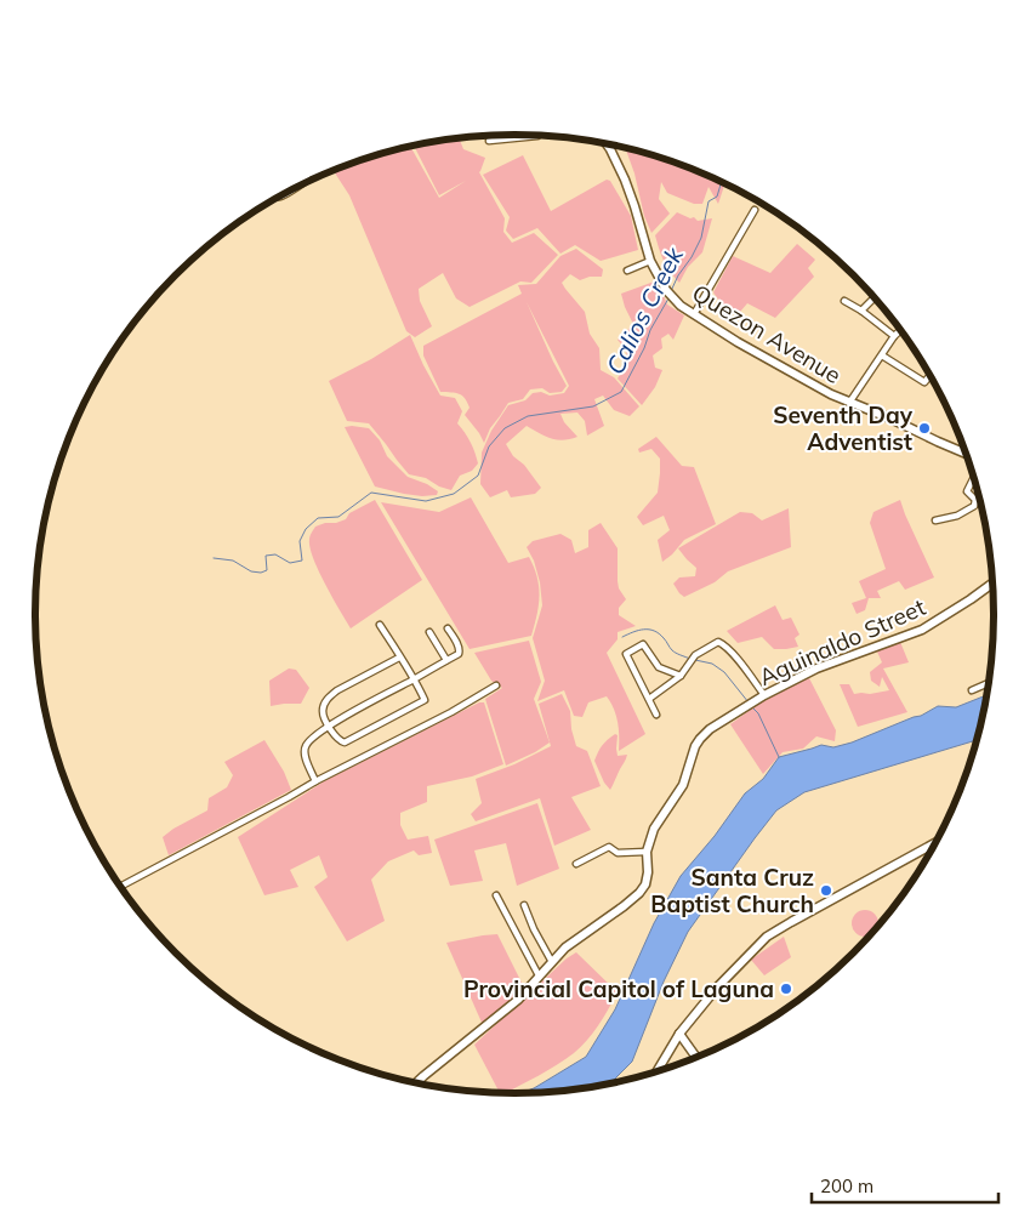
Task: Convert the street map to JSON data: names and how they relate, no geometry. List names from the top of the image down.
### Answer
{
  "streets": {
    "main road": ["Quezon Avenue", "Aguinaldo Street"]
  },
  "water": ["Calios Creek"],
  "places": ["Seventh Day Adventist", "Santa Cruz Baptist Church", "Provincial Capitol of Laguna"],
  "scale_bar": "200 m"
}
